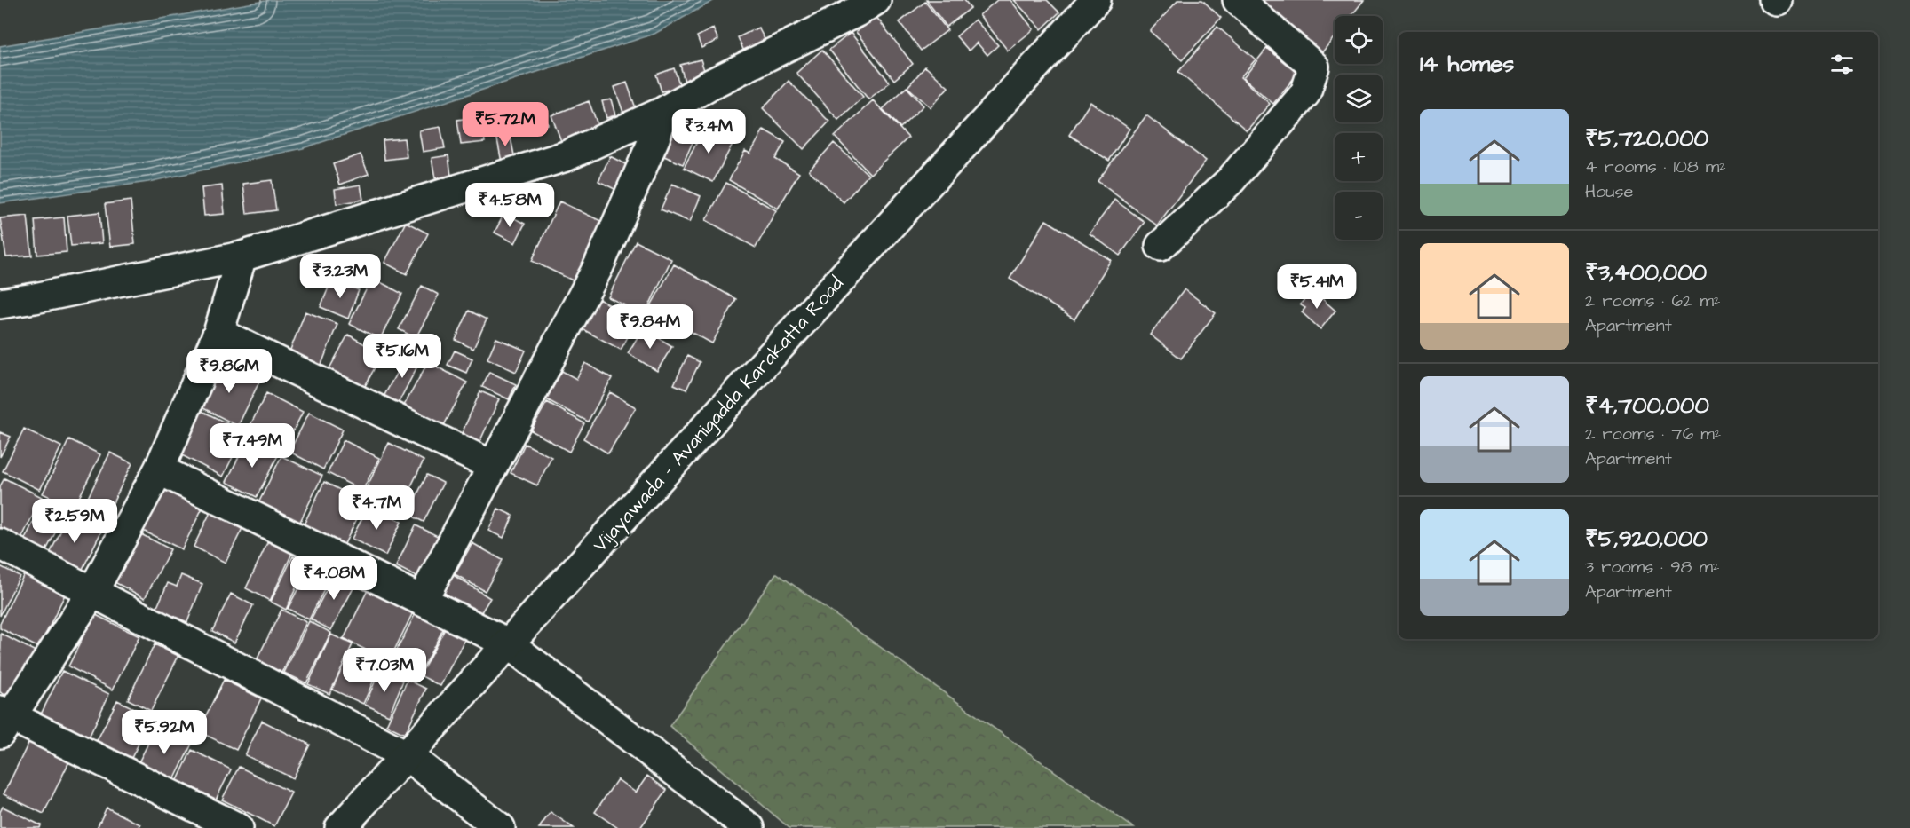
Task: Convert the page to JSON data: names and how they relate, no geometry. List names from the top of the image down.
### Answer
{
  "streets": {
    "street": ["Vijayawada - Avanigadda Karakatta Road"]
  },
  "page": {
    "map_buttons": ["+", "−"],
    "heading": "14 homes",
    "list": [
      {
        "name": "₹5,720,000",
        "note": "4 rooms · 108 m² · House"
      },
      {
        "name": "₹3,400,000",
        "note": "2 rooms · 62 m² · Apartment"
      },
      {
        "name": "₹4,700,000",
        "note": "2 rooms · 76 m² · Apartment"
      },
      {
        "name": "₹5,920,000",
        "note": "3 rooms · 98 m² · Apartment"
      }
    ],
    "price": [
      "₹5.72M",
      "₹3.4M",
      "₹4.58M",
      "₹3.23M",
      "₹5.41M",
      "₹9.84M",
      "₹5.16M",
      "₹9.86M",
      "₹7.49M",
      "₹4.7M",
      "₹2.59M",
      "₹4.08M",
      "₹7.03M",
      "₹5.92M"
    ]
  }
}
